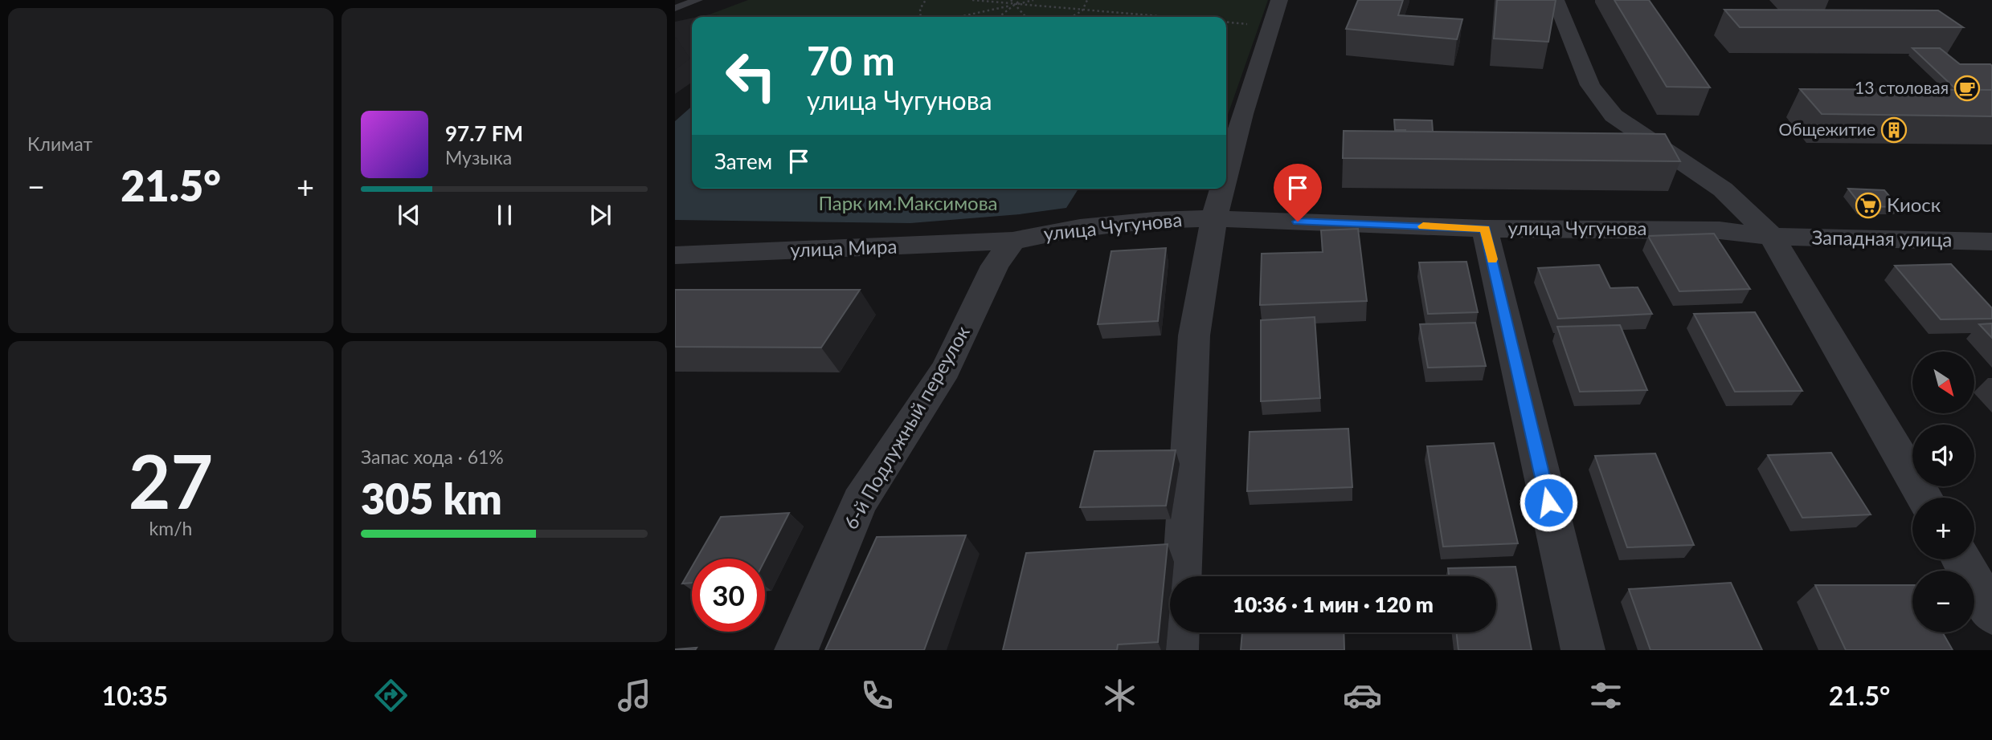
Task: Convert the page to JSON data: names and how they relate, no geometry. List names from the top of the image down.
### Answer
{
  "streets": {
    "street": [
      "улица Чугунова",
      "Западная улица",
      "улица Мира",
      "6-й Подлужный переулок"
    ]
  },
  "crossings": [
    ["улица Чугунова", "Западная улица"],
    ["улица Чугунова", "улица Мира"],
    ["улица Чугунова", "6-й Подлужный переулок"],
    ["улица Мира", "6-й Подлужный переулок"]
  ],
  "parks": ["Парк им.Максимова"],
  "places": {
    "cafe": ["13 столовая"],
    "building": ["Общежитие"],
    "supermarket": ["Киоск"]
  },
  "north": "bottom right",
  "page": {
    "tile": [
      "Климат",
      ["27", "km/h"],
      ["Запас хода · 61%", "305 km"]
    ],
    "turn": ["70 m", "улица Чугунова"],
    "song": ["97.7 FM", "Музыка"],
    "then": "Затем",
    "heat": ["−", "21.5°", "+"],
    "map_buttons": ["+", "−"],
    "limit": "30",
    "trip": "10:36 · 1 мин · 120 m",
    "tabs": ["10:35", "21.5°"]
  }
}
